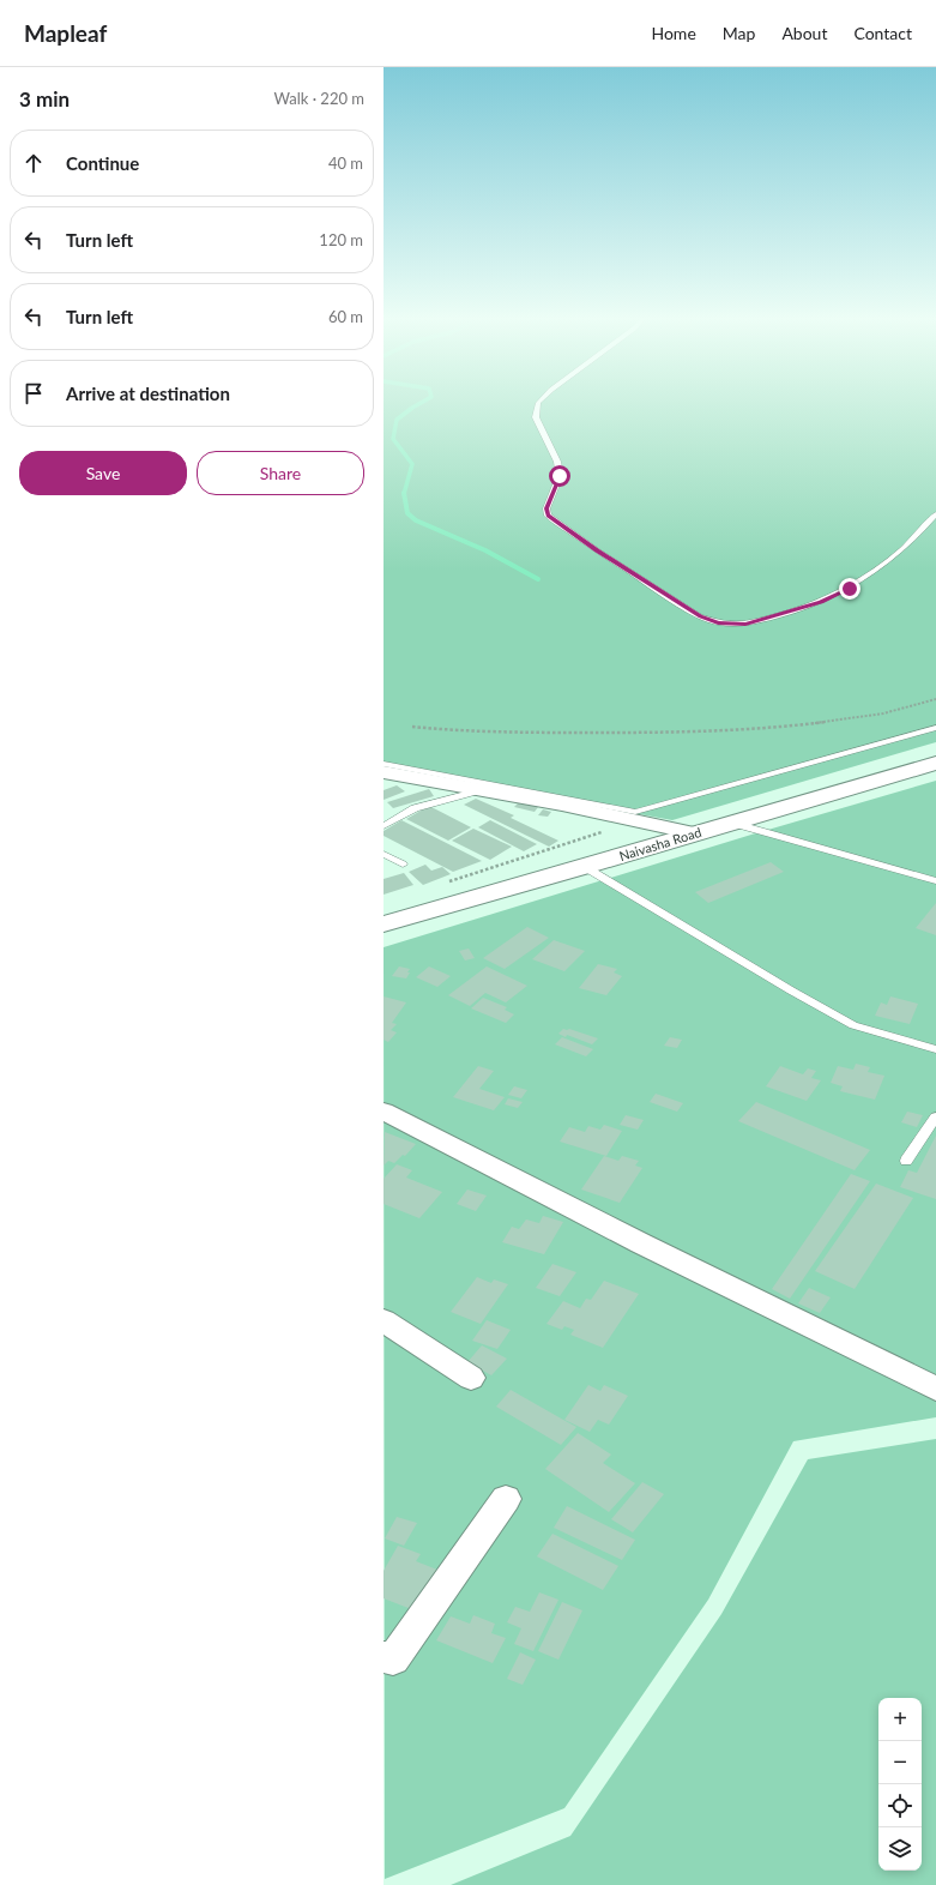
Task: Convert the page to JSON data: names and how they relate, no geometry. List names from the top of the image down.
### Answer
{
  "streets": {
    "main road": ["Naivasha Road"]
  },
  "page": {
    "header": "Mapleaf",
    "nav": [
      "Home",
      "Map",
      "About",
      "Contact"
    ],
    "heading": ["3 min", "Walk · 220 m"],
    "list": [
      ["Continue", "40 m"],
      ["Turn left", "120 m"],
      ["Turn left", "60 m"],
      "Arrive at destination"
    ],
    "buttons": ["Save", "Share"],
    "map_buttons": ["+", "−"]
  }
}
